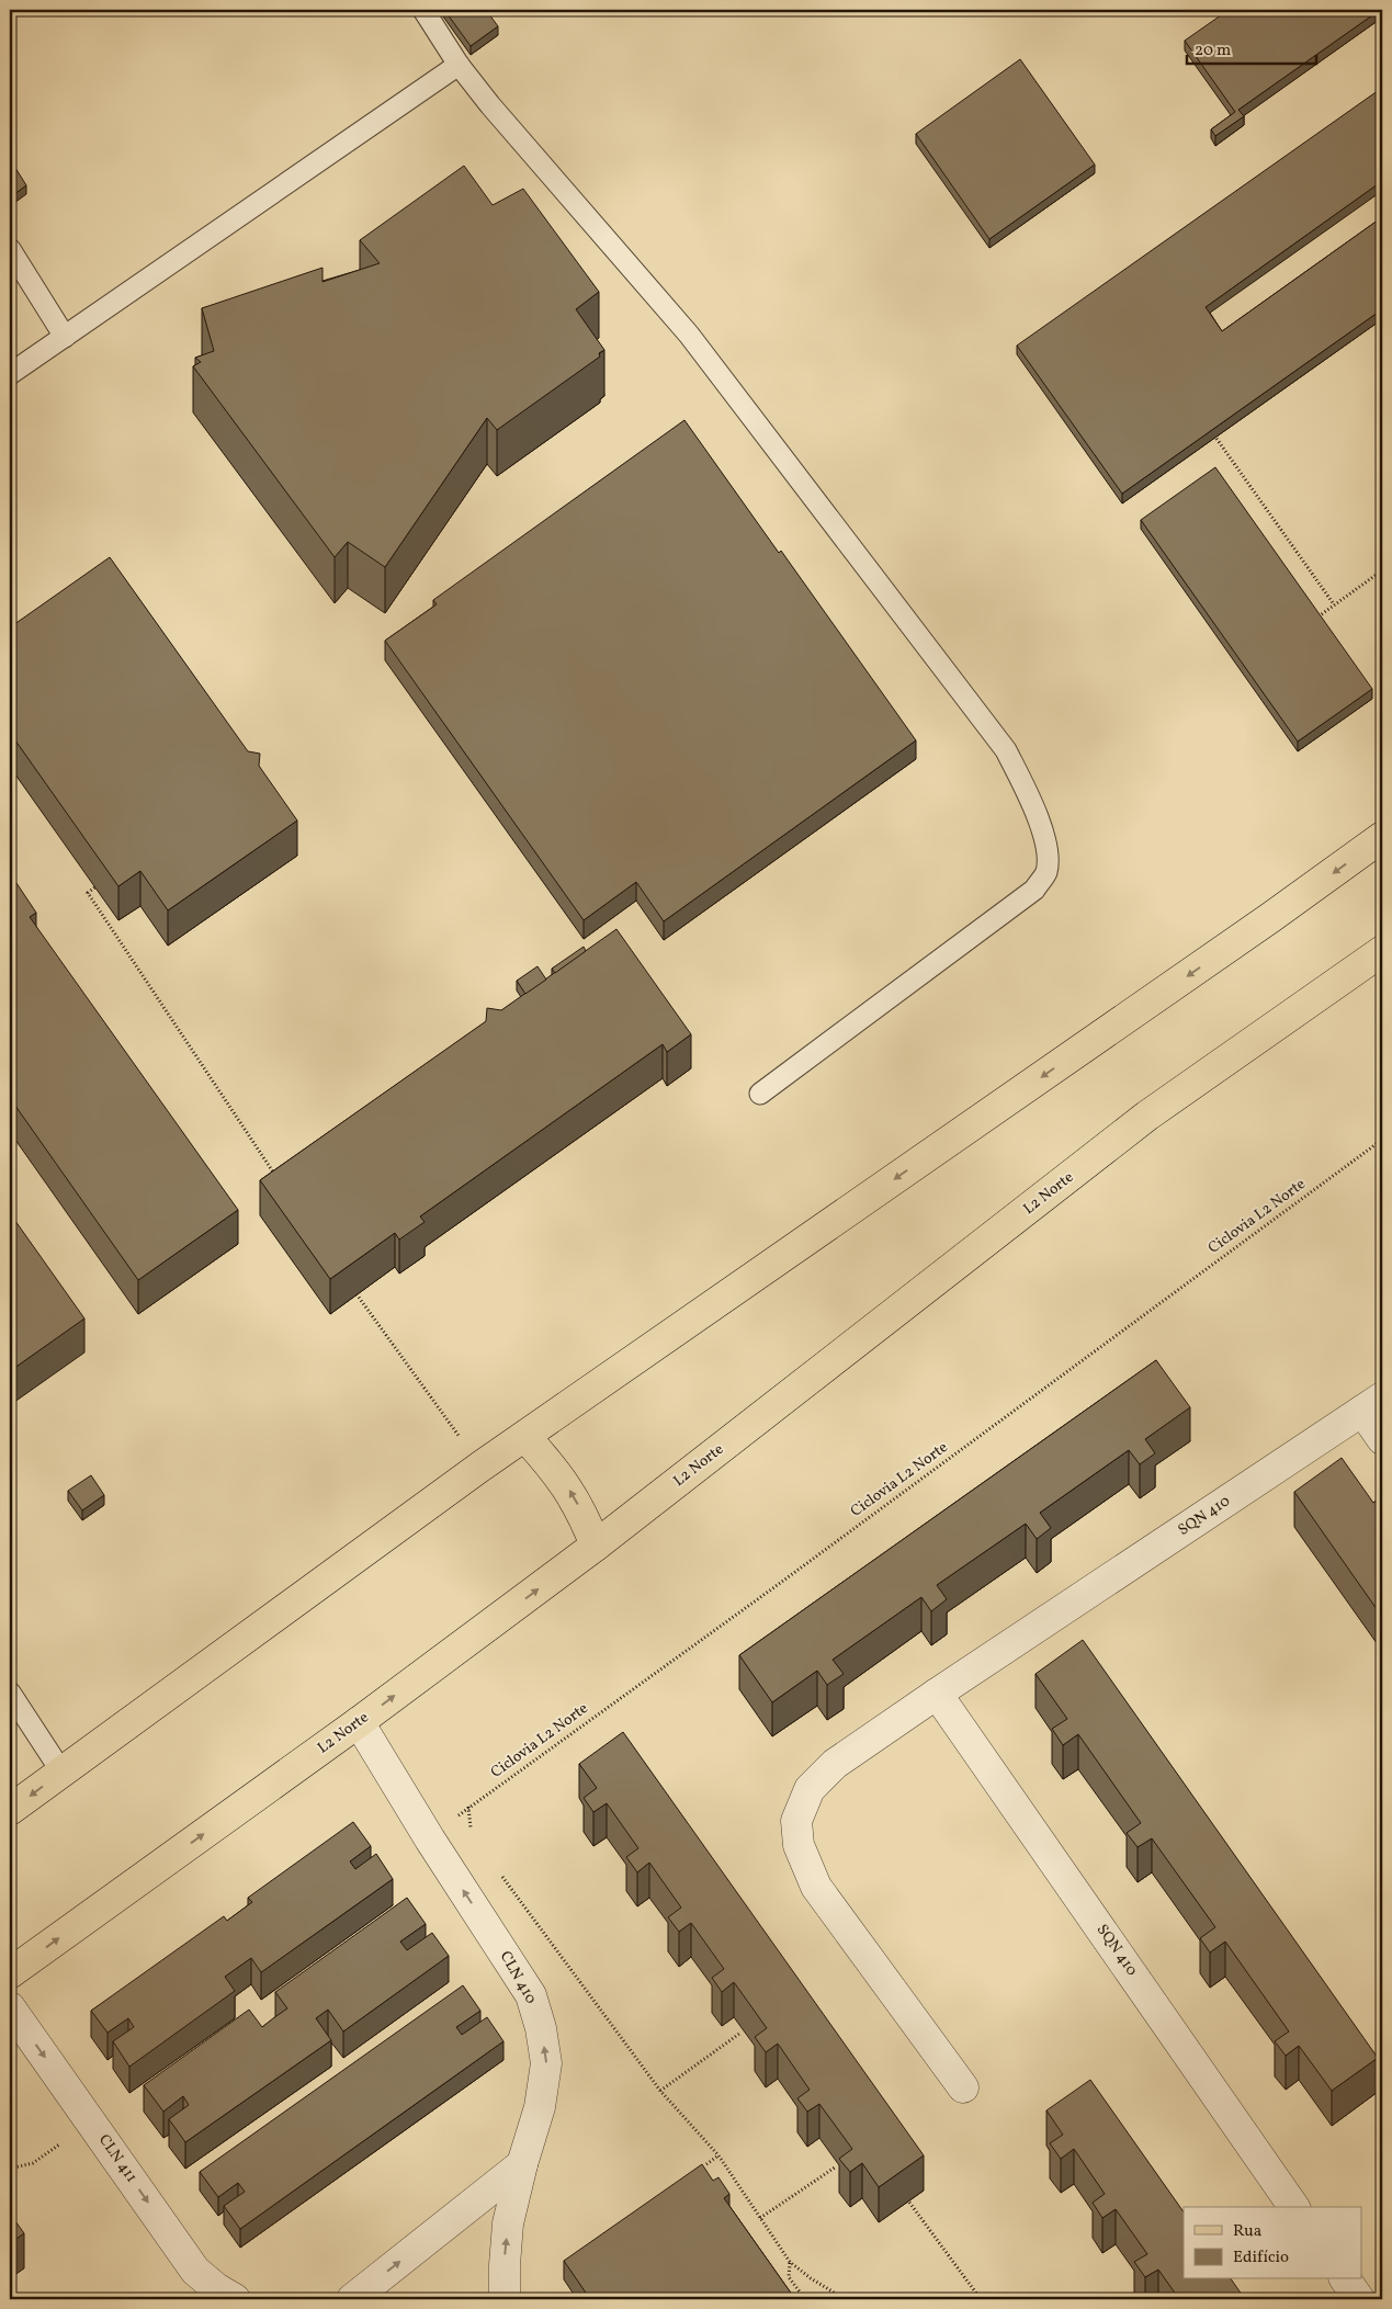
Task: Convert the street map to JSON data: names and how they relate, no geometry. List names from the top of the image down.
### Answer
{
  "streets": {
    "main road": ["L2 Norte"],
    "street": ["SQN 410", "CLN 410", "CLN 411"],
    "path": ["Ciclovia L2 Norte"]
  },
  "crossings": [
    ["L2 Norte", "CLN 410"],
    ["Ciclovia L2 Norte", "CLN 410"]
  ],
  "one_way": ["CLN 410", "CLN 411"],
  "legend": ["Rua", "Edifício"],
  "scale_bar": "20 m"
}
